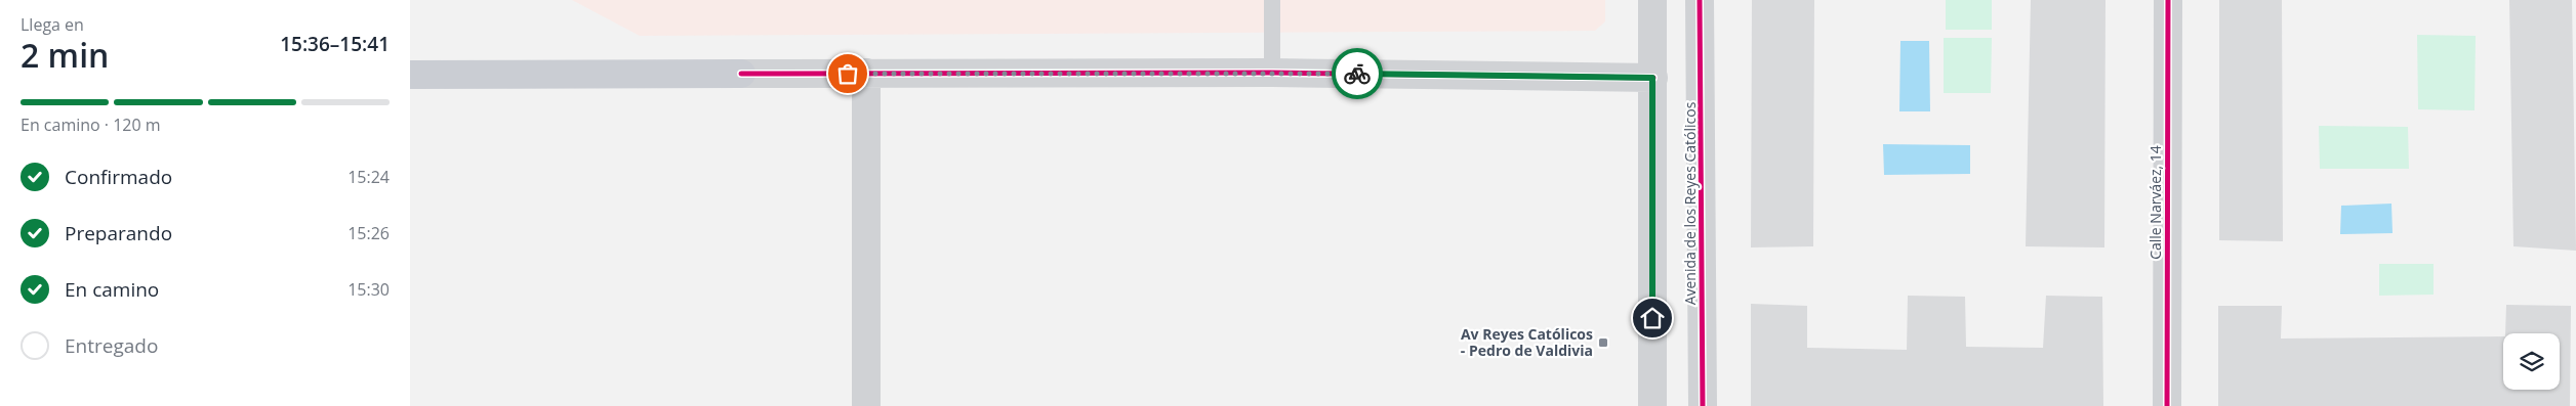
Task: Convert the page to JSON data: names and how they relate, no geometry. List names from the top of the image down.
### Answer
{
  "streets": {
    "street": ["Calle Narváez, 14", "Avenida de los Reyes Católicos"]
  },
  "places": {
    "transit": ["Av Reyes Católicos - Pedro de Valdivia"]
  },
  "page": {
    "heading": ["2 min", "Llega en", "15:36–15:41"],
    "bar": "En camino · 120 m",
    "list": [
      ["Confirmado", "15:24"],
      ["Preparando", "15:26"],
      ["En camino", "15:30"],
      "Entregado"
    ]
  }
}
